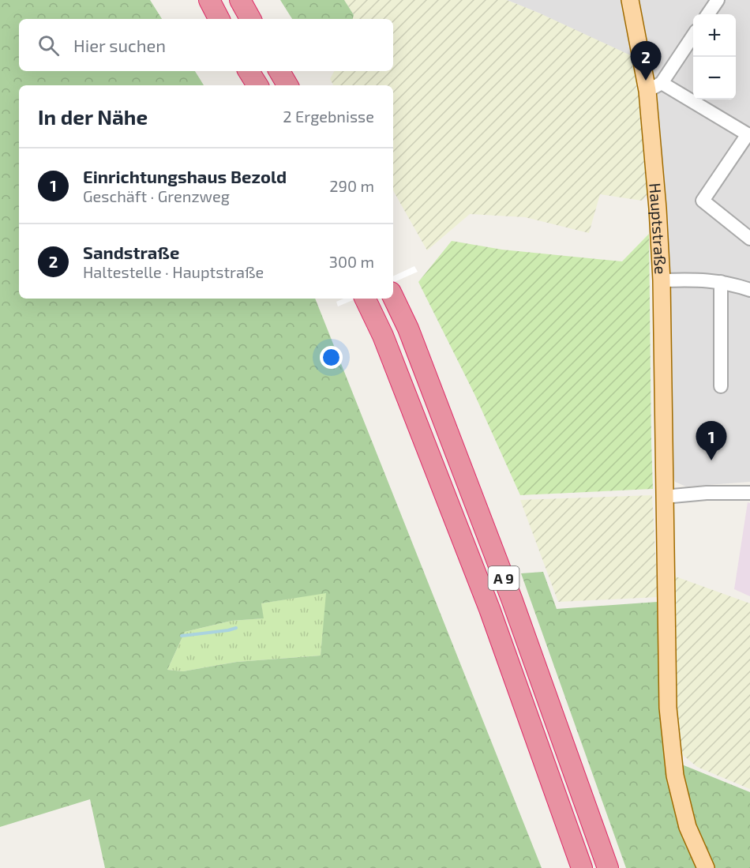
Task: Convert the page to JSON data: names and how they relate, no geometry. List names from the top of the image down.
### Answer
{
  "streets": {
    "highway": ["A 9"],
    "main road": ["Hauptstraße"]
  },
  "page": {
    "map_buttons": ["+", "−"],
    "search": "Hier suchen",
    "pins": ["2", "1"],
    "heading": ["In der Nähe", "2 Ergebnisse"],
    "list": [
      {
        "mark": "1",
        "name": "Einrichtungshaus Bezold",
        "note": "Geschäft · Grenzweg",
        "value": "290 m"
      },
      {
        "mark": "2",
        "name": "Sandstraße",
        "note": "Haltestelle · Hauptstraße",
        "value": "300 m"
      }
    ]
  }
}
